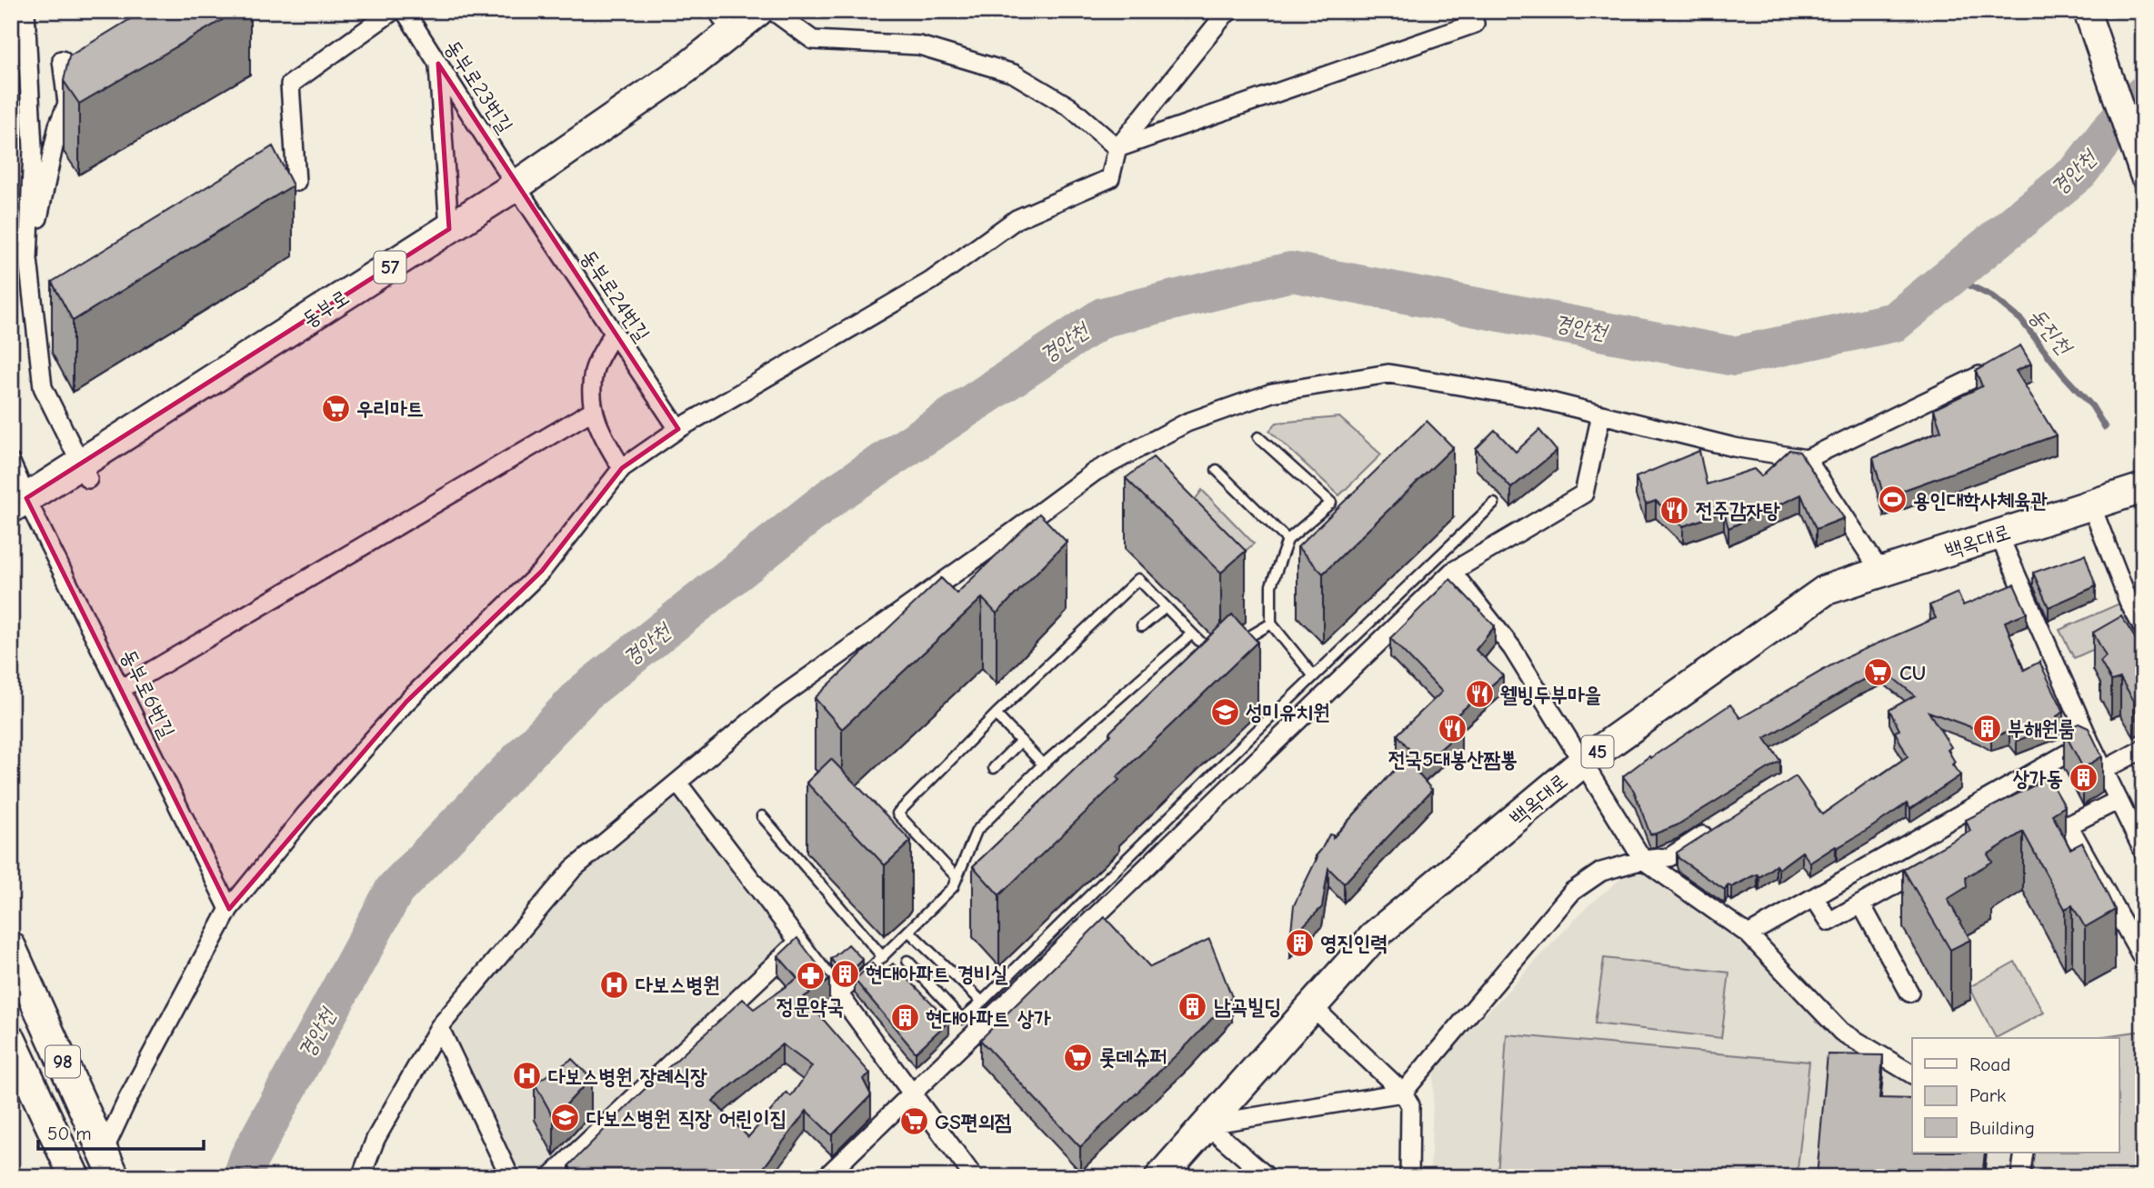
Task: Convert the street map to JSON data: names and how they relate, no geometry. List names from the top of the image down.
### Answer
{
  "streets": {
    "main road": [
      "57",
      "동부로",
      "백옥대로",
      "45",
      "98"
    ],
    "street": ["동부로23번길", "동부로24번길", "동부로6번길"]
  },
  "crossings": [
    ["동부로23번길", "동부로24번길"],
    ["동부로23번길", "동부로"],
    ["동부로24번길", "동부로"],
    ["동부로", "동부로6번길"]
  ],
  "water": ["경안천", "동진천"],
  "places": {
    "supermarket": [
      "우리마트",
      "CU",
      "롯데슈퍼",
      "GS편의점"
    ],
    "sports": ["용인대학사체육관"],
    "restaurant": ["전주감자탕", "웰빙두부마을", "전국5대봉산짬뽕"],
    "school or university": ["성미유치원", "다보스병원 직장 어린이집"],
    "building": [
      "부해원룸",
      "상가동",
      "영진인력",
      "현대아파트 경비실",
      "남곡빌딩",
      "현대아파트 상가"
    ],
    "pharmacy": ["정문약국"],
    "hospital": ["다보스병원", "다보스병원 장례식장"]
  },
  "legend": ["Road", "Park", "Building"],
  "scale_bar": "50 m"
}
